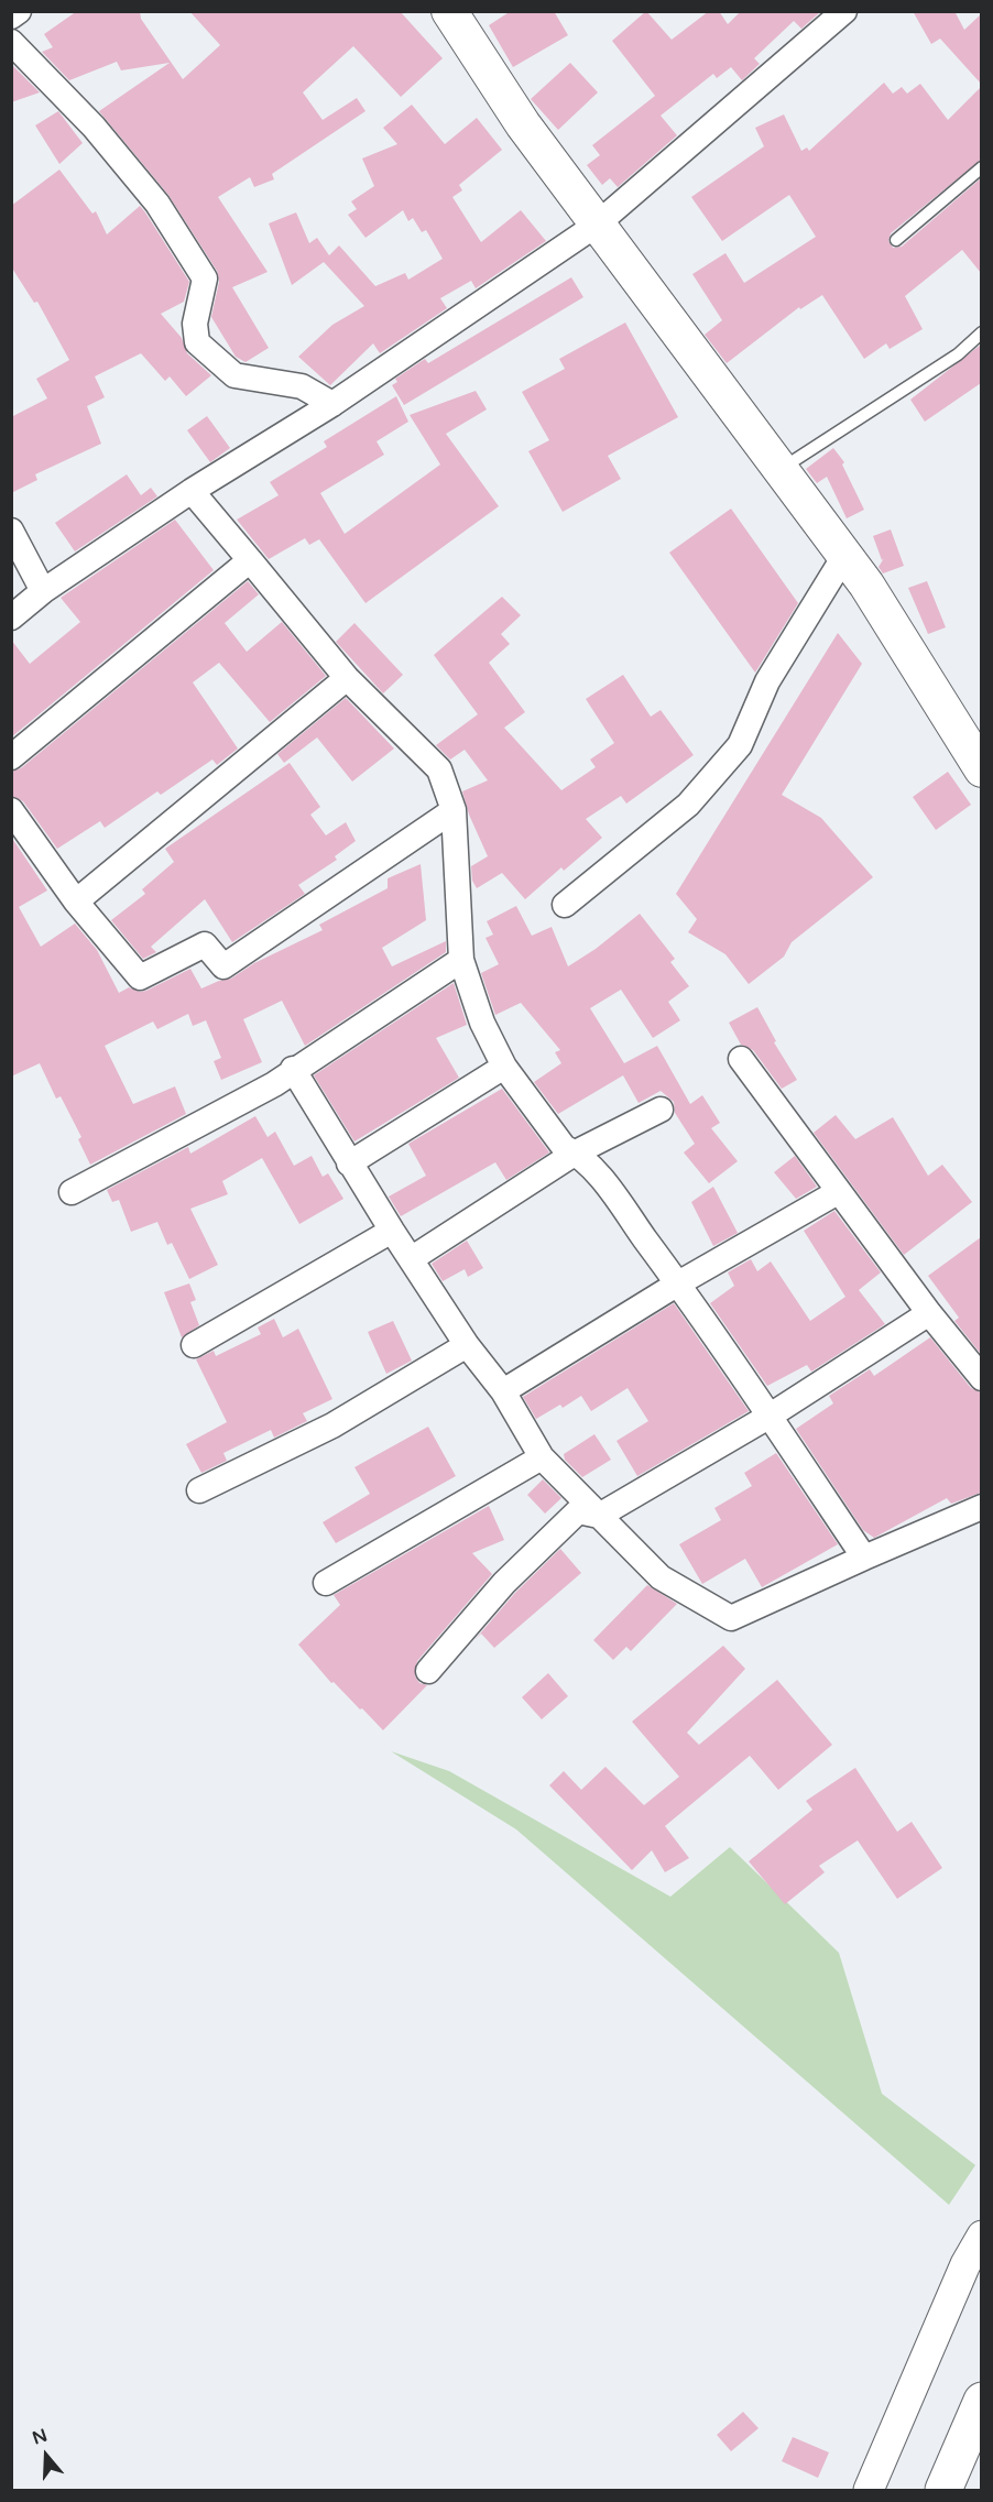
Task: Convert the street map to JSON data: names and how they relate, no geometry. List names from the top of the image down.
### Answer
{
  "north": "top"
}
